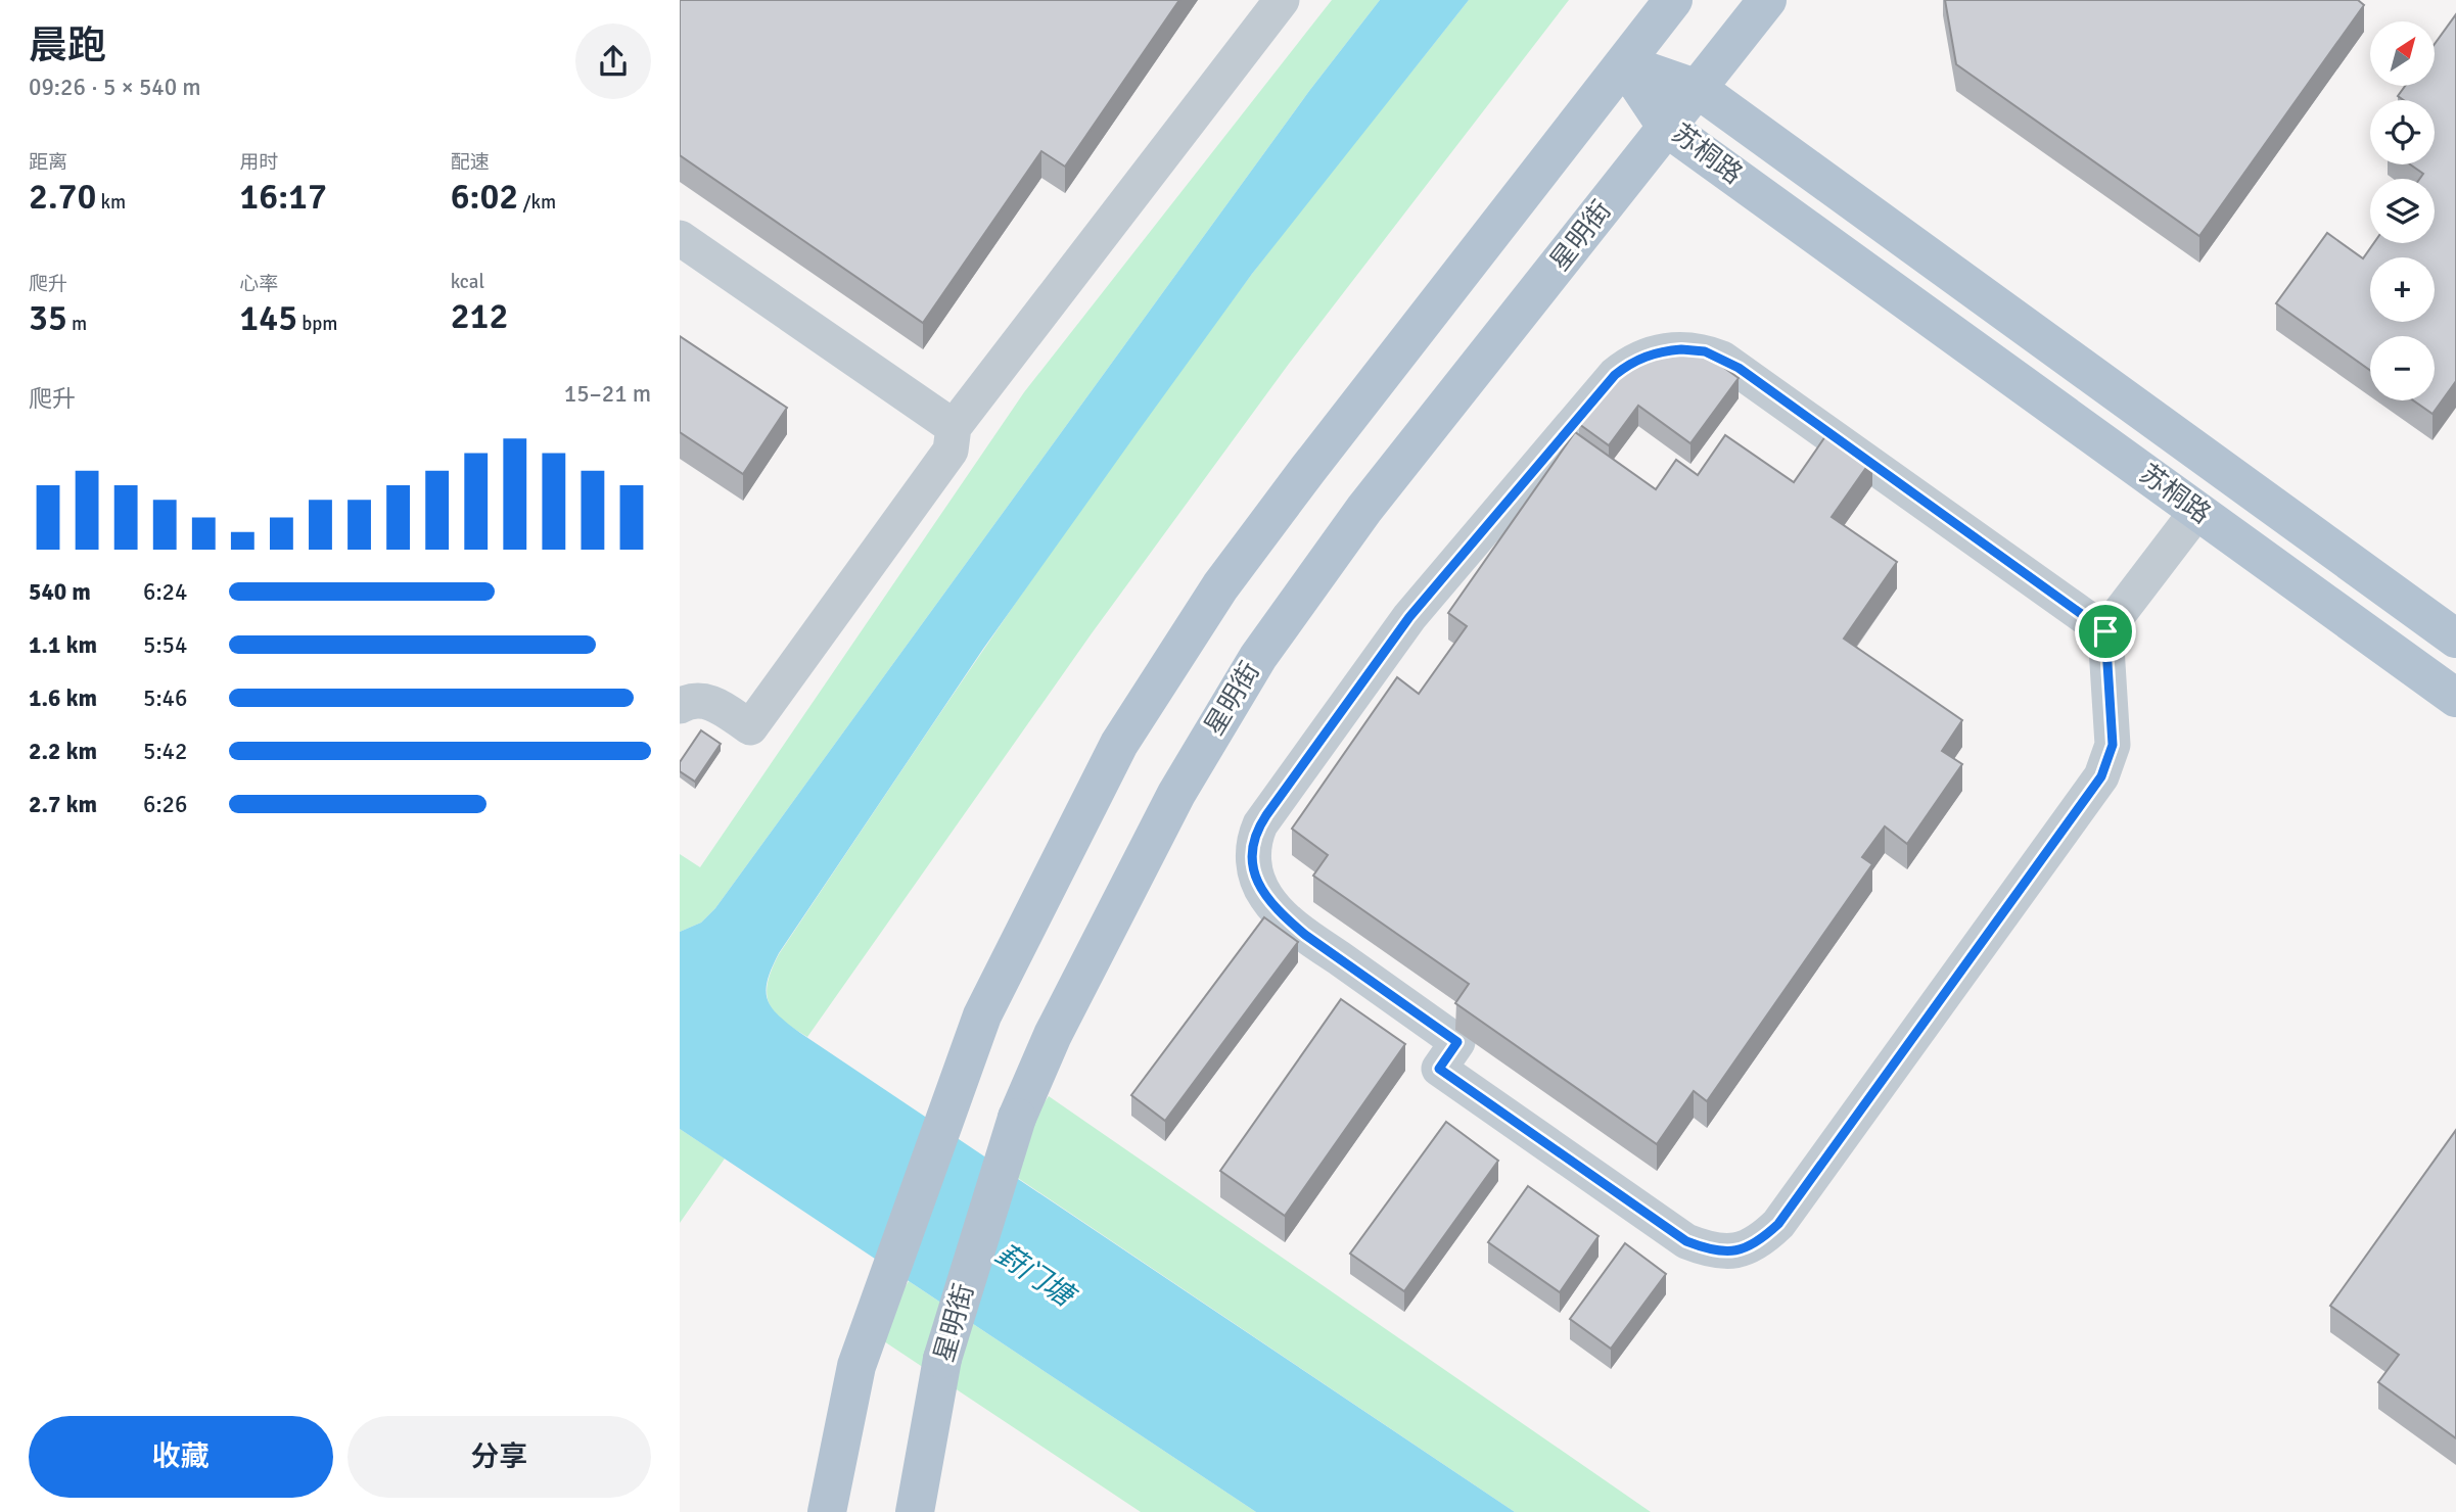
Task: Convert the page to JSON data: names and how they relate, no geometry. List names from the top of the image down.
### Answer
{
  "streets": {
    "main road": ["苏桐路", "星明街"]
  },
  "crossings": [
    ["苏桐路", "星明街"]
  ],
  "water": ["葑门塘"],
  "north": "top right",
  "page": {
    "heading": ["晨跑", "09:26 · 5 × 540 m"],
    "map_buttons": ["+", "−"],
    "stats": [
      ["距离", "2.70 km"],
      ["用时", "16:17"],
      ["配速", "6:02 /km"],
      ["爬升", "35 m"],
      ["心率", "145 bpm"],
      ["kcal", "212"]
    ],
    "chart": ["爬升", "15–21 m"],
    "list": [
      {
        "name": "540 m",
        "note": "6:24"
      },
      {
        "name": "1.1 km",
        "note": "5:54"
      },
      {
        "name": "1.6 km",
        "note": "5:46"
      },
      {
        "name": "2.2 km",
        "note": "5:42"
      },
      {
        "name": "2.7 km",
        "note": "6:26"
      }
    ],
    "buttons": ["收藏", "分享"]
  }
}
